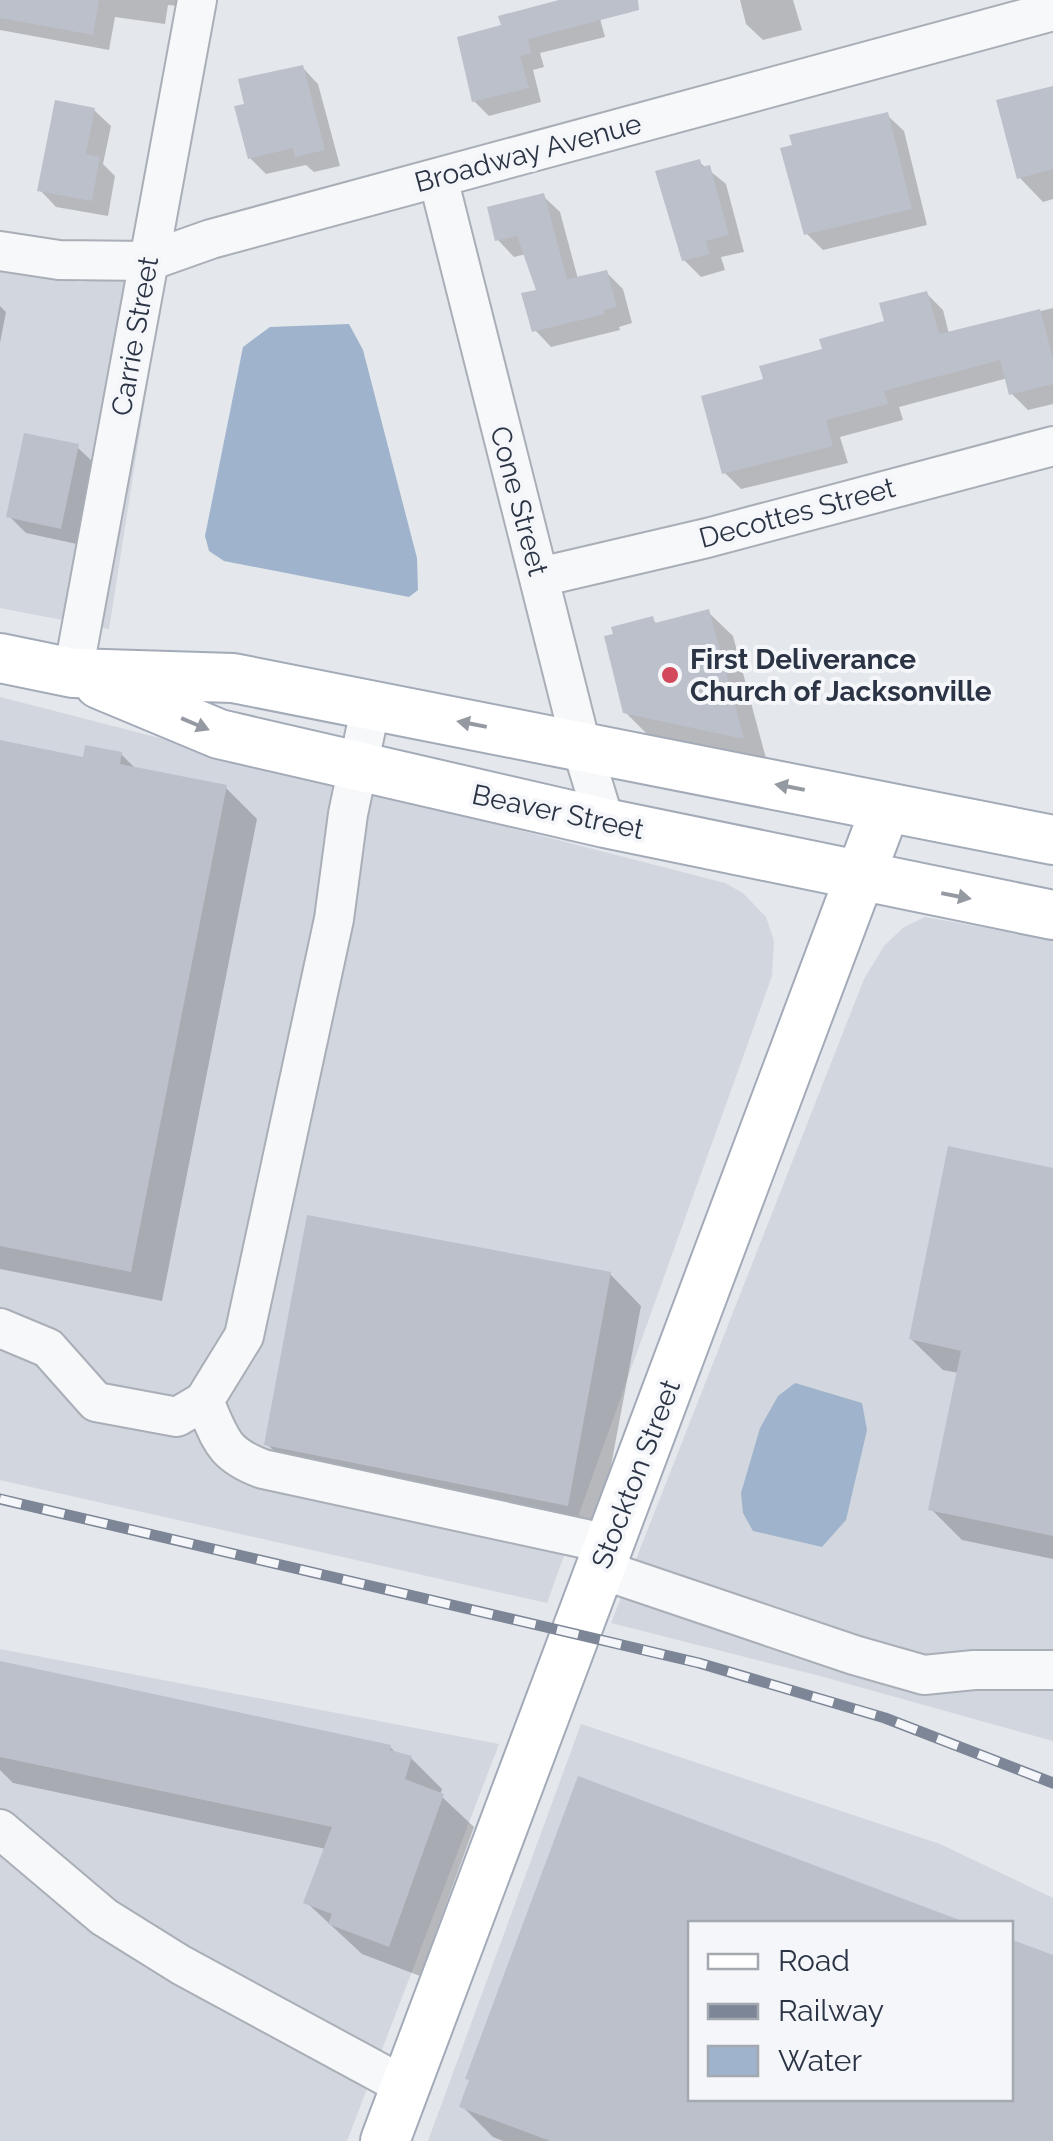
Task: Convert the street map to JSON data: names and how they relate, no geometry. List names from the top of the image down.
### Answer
{
  "streets": {
    "main road": ["Beaver Street", "Stockton Street"],
    "street": [
      "Broadway Avenue",
      "Carrie Street",
      "Cone Street",
      "Decottes Street"
    ]
  },
  "crossings": [
    ["Broadway Avenue", "Carrie Street"],
    ["Broadway Avenue", "Cone Street"],
    ["Carrie Street", "Beaver Street"],
    ["Cone Street", "Decottes Street"],
    ["Cone Street", "Beaver Street"],
    ["Beaver Street", "Stockton Street"]
  ],
  "places": ["First Deliverance Church of Jacksonville"],
  "legend": ["Road", "Railway", "Water"]
}
